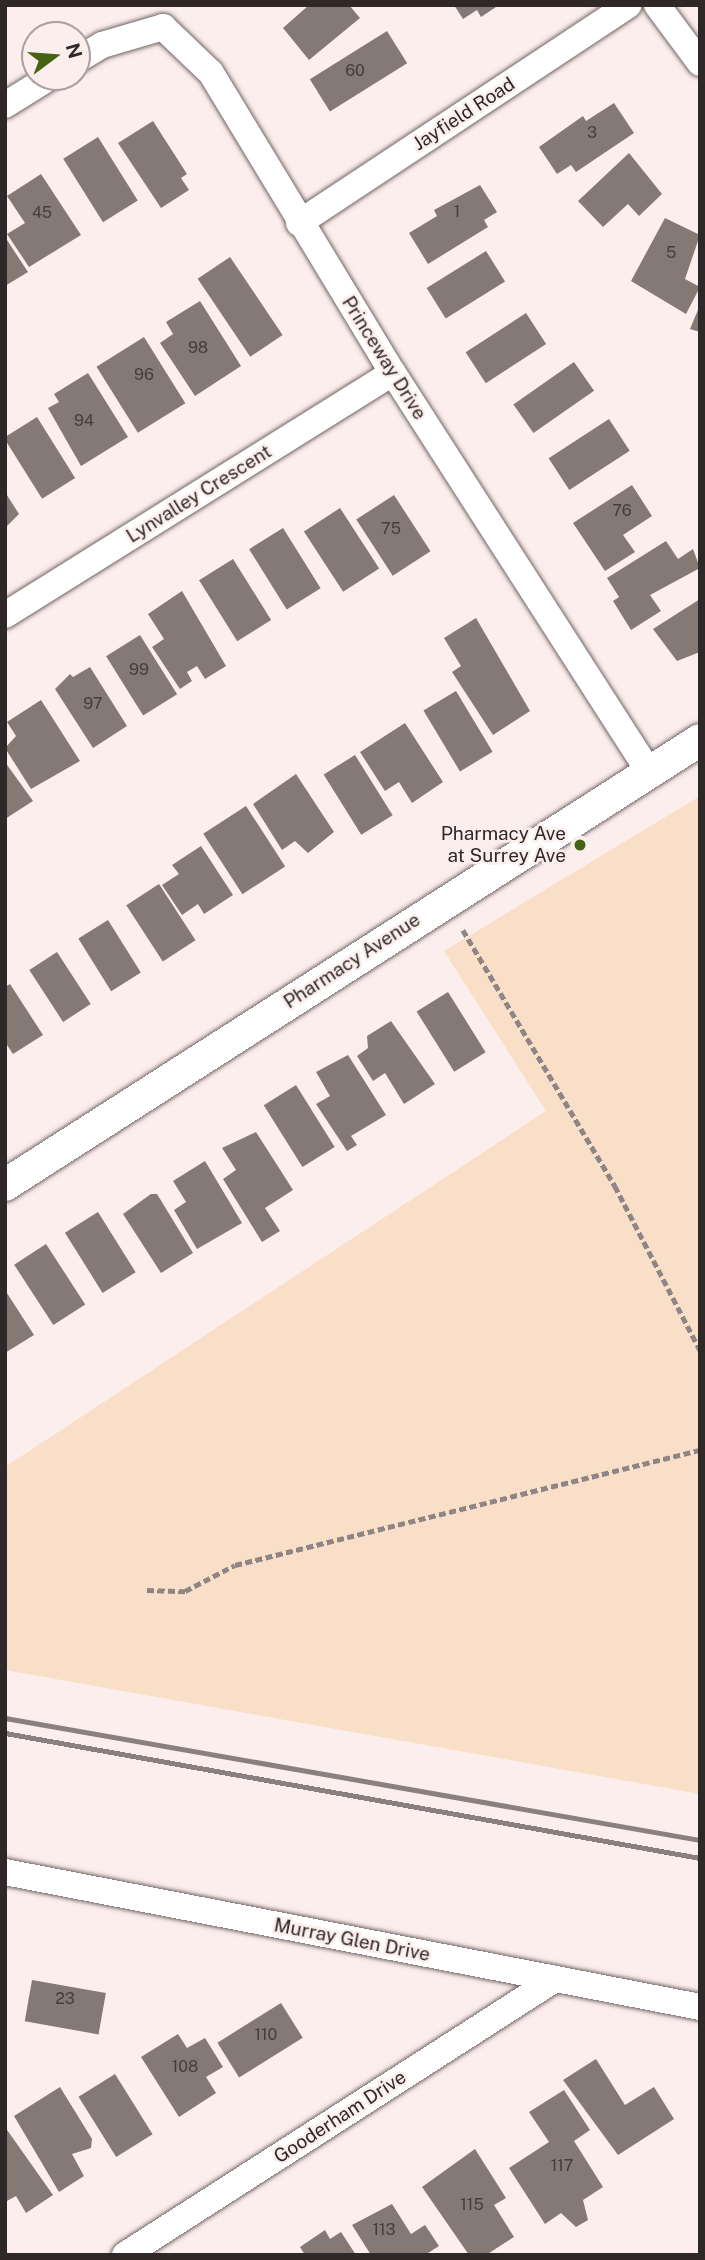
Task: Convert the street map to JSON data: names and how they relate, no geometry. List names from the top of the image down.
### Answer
{
  "streets": {
    "street": [
      "Jayfield Road",
      "Princeway Drive",
      "Lynvalley Crescent",
      "Pharmacy Avenue",
      "Murray Glen Drive",
      "Gooderham Drive"
    ]
  },
  "crossings": [
    ["Jayfield Road", "Princeway Drive"],
    ["Princeway Drive", "Lynvalley Crescent"],
    ["Princeway Drive", "Pharmacy Avenue"],
    ["Murray Glen Drive", "Gooderham Drive"]
  ],
  "places": ["Pharmacy Ave at Surrey Ave"],
  "house_numbers": [
    "60",
    "3",
    "1",
    "45",
    "5",
    "98",
    "96",
    "94",
    "76",
    "75",
    "99",
    "97",
    "23",
    "110",
    "108",
    "117",
    "115",
    "113"
  ],
  "north": "right"
}
